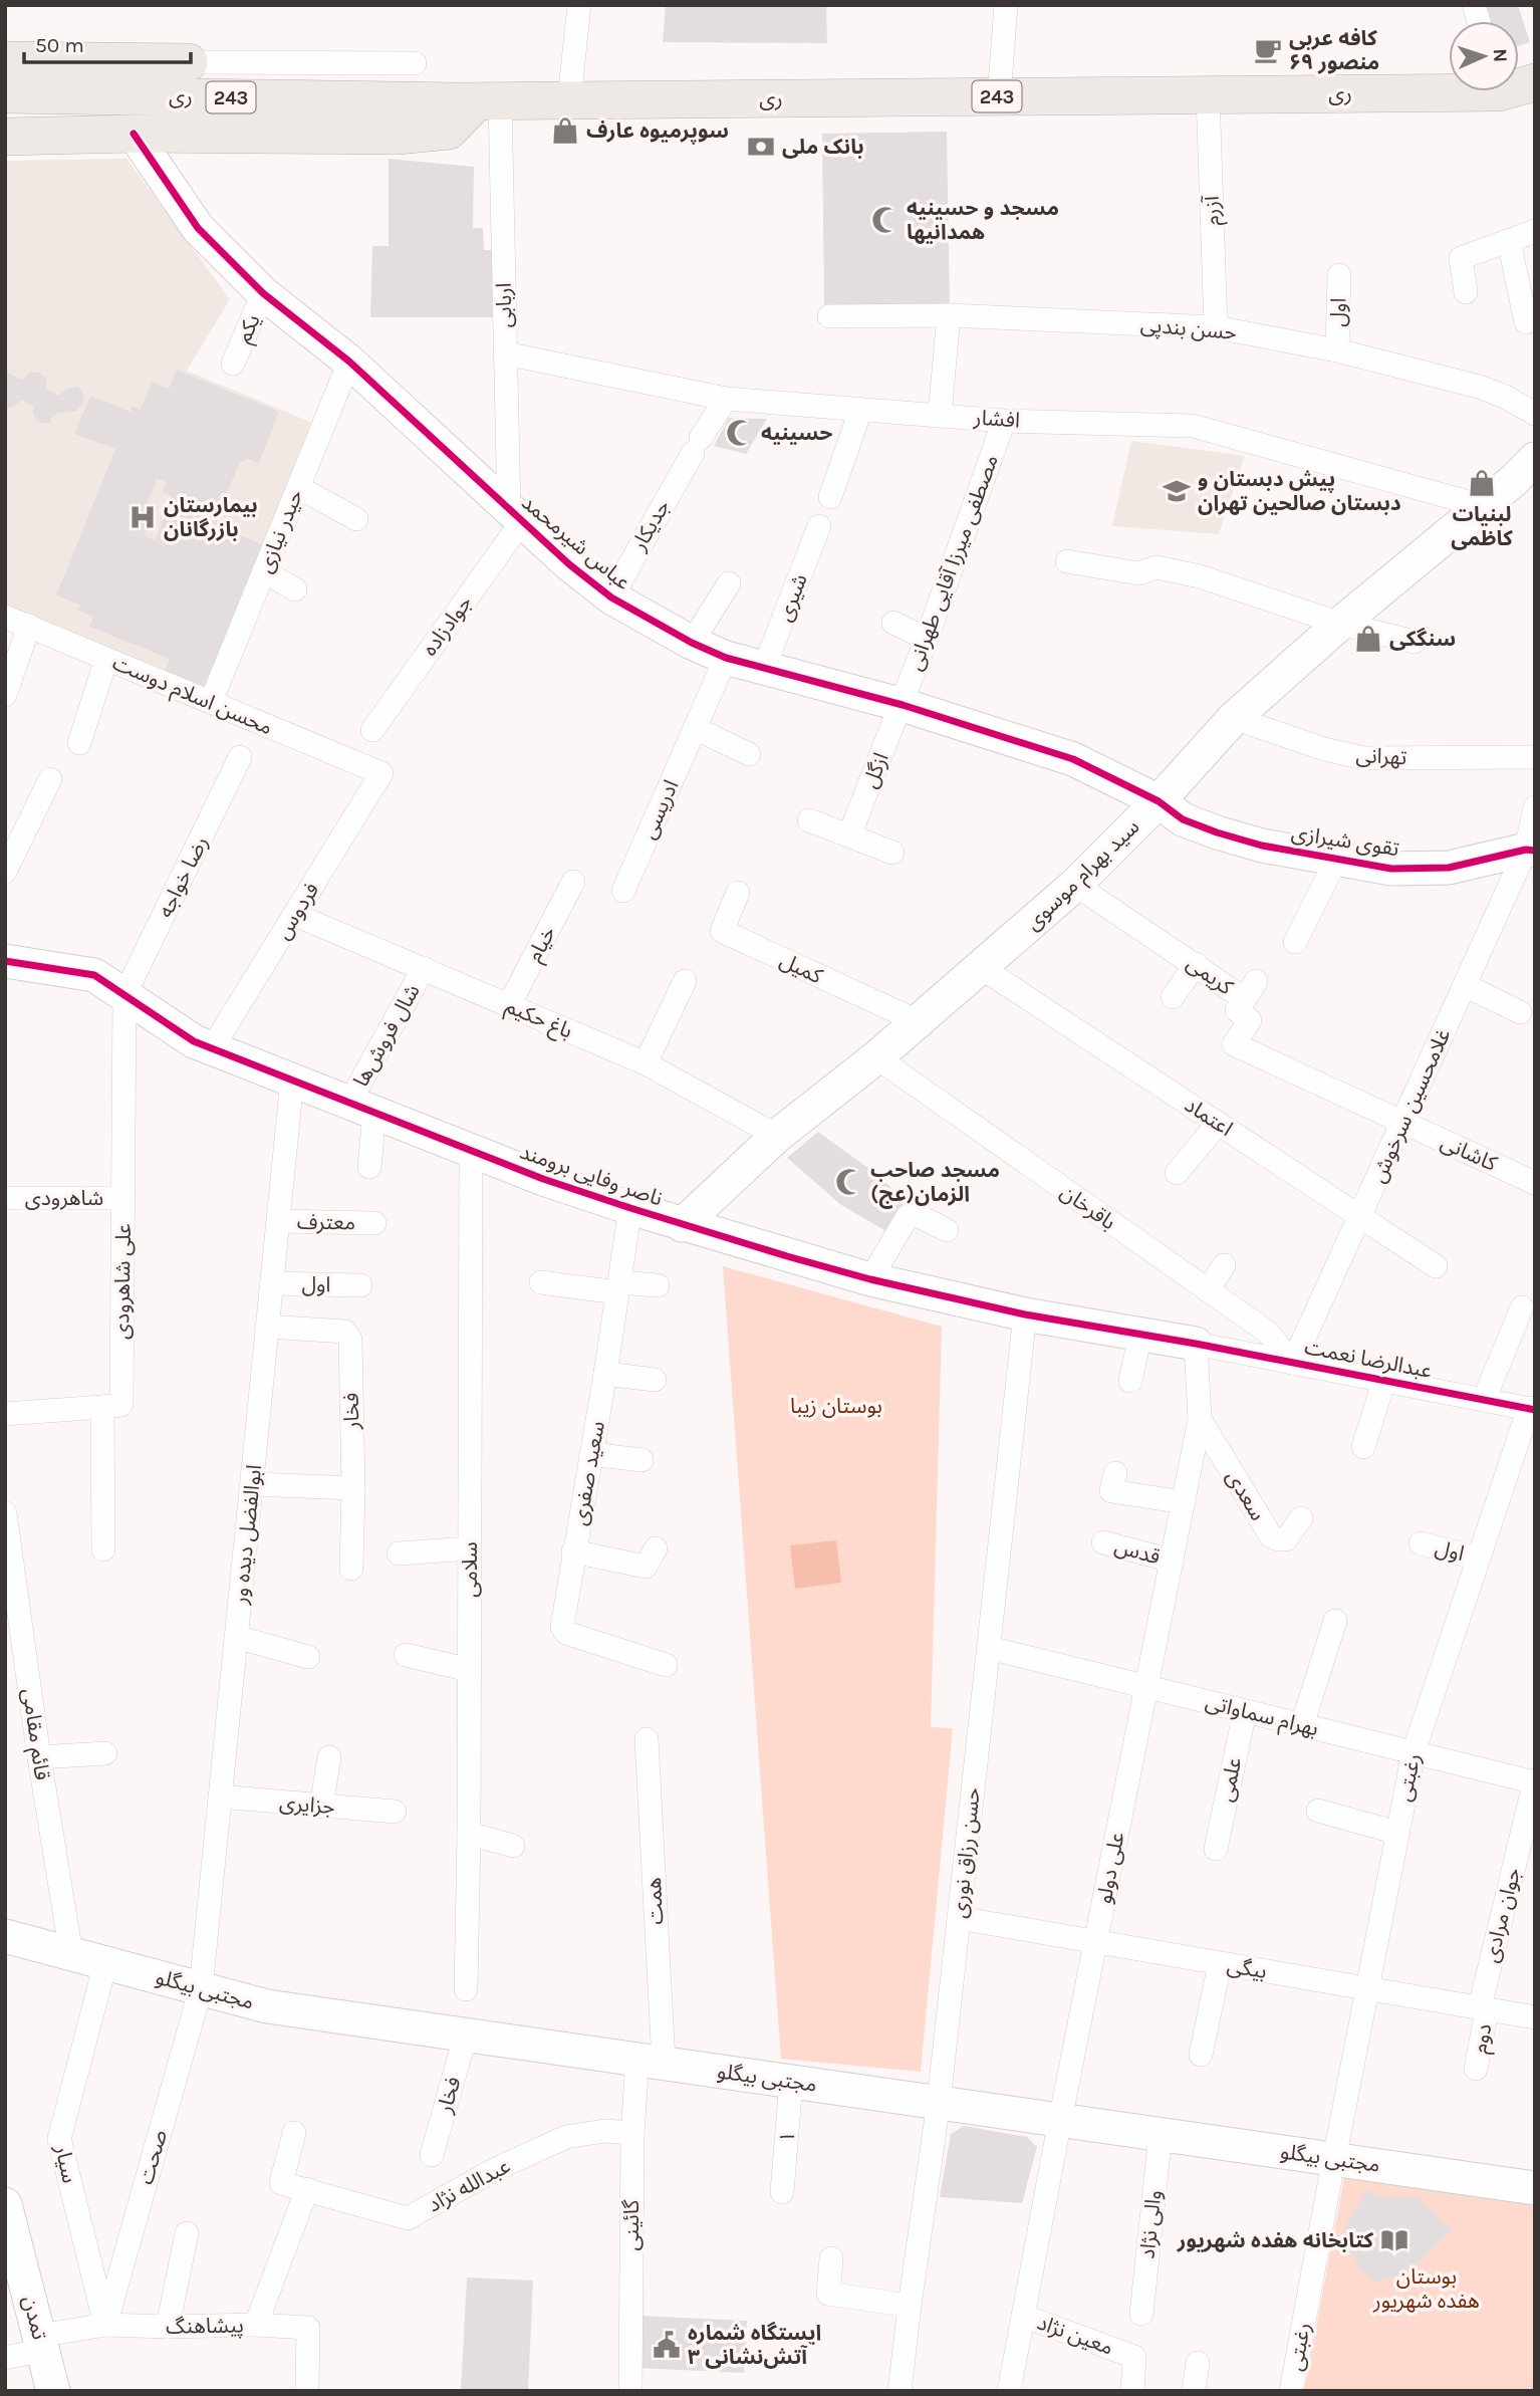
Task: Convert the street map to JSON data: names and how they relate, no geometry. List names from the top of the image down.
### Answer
{
  "streets": {
    "main road": ["ری", "243"],
    "street": [
      "آزرم",
      "اربابی",
      "اول",
      "یکم",
      "حسن بندپی",
      "افشار",
      "جدیکار",
      "حیدر نیازی",
      "عباس شیرمحمد",
      "مصطفی میرزا آقایی طهرانی",
      "شیری",
      "جوادزاده",
      "محسن اسلام دوست",
      "تهرانی",
      "ازگل",
      "ادریسی",
      "تقوی شیرازی",
      "سید بهرام موسوی",
      "رضا خواجه",
      "فردوس",
      "خیام",
      "کمیل",
      "کریمی",
      "باغ حکیم",
      "شال فروش‌ها",
      "غلامحسین سرخوش",
      "اعتماد",
      "کاشانی",
      "ناصر وفایی برومند",
      "شاهرودی",
      "باقرخان",
      "معترف",
      "علی شاهرودی",
      "عبدالرضا نعمت",
      "فخار",
      "سعید صفری",
      "سعدی",
      "ابوالفضل دیده ور",
      "قدس",
      "سلامی",
      "بهرام سماواتی",
      "قائم مقامی",
      "رغبتی",
      "علمی",
      "جزایری",
      "حسن رزاق نوری",
      "علی دولو",
      "همت",
      "جوان مرادی",
      "بیگی",
      "مجتبی بیگلو",
      "دوم",
      "۱",
      "صحت",
      "سیار",
      "عبدالله نژاد",
      "والی نژاد",
      "گائینی",
      "تمدن",
      "پیشاهنگ",
      "معین نژاد"
    ]
  },
  "crossings": [
    ["ری", "آزرم"],
    ["ری", "اربابی"],
    ["آزرم", "حسن بندپی"],
    ["اربابی", "افشار"],
    ["اربابی", "عباس شیرمحمد"],
    ["اربابی", "جوادزاده"],
    ["اول", "حسن بندپی"],
    ["اول", "ابوالفضل دیده ور"],
    ["اول", "رغبتی"],
    ["یکم", "عباس شیرمحمد"],
    ["افشار", "جدیکار"],
    ["افشار", "مصطفی میرزا آقایی طهرانی"],
    ["افشار", "سید بهرام موسوی"],
    ["جدیکار", "عباس شیرمحمد"],
    ["حیدر نیازی", "عباس شیرمحمد"],
    ["حیدر نیازی", "محسن اسلام دوست"],
    ["عباس شیرمحمد", "مصطفی میرزا آقایی طهرانی"],
    ["عباس شیرمحمد", "شیری"],
    ["عباس شیرمحمد", "جوادزاده"],
    ["عباس شیرمحمد", "ازگل"],
    ["عباس شیرمحمد", "ادریسی"],
    ["عباس شیرمحمد", "تقوی شیرازی"],
    ["عباس شیرمحمد", "سید بهرام موسوی"],
    ["مصطفی میرزا آقایی طهرانی", "ازگل"],
    ["محسن اسلام دوست", "فردوس"],
    ["تهرانی", "سید بهرام موسوی"],
    ["تقوی شیرازی", "سید بهرام موسوی"],
    ["تقوی شیرازی", "غلامحسین سرخوش"],
    ["سید بهرام موسوی", "کمیل"],
    ["سید بهرام موسوی", "کریمی"],
    ["سید بهرام موسوی", "باغ حکیم"],
    ["سید بهرام موسوی", "اعتماد"],
    ["سید بهرام موسوی", "ناصر وفایی برومند"],
    ["سید بهرام موسوی", "باقرخان"],
    ["رضا خواجه", "ناصر وفایی برومند"],
    ["رضا خواجه", "علی شاهرودی"],
    ["فردوس", "باغ حکیم"],
    ["فردوس", "ناصر وفایی برومند"],
    ["خیام", "باغ حکیم"],
    ["کریمی", "غلامحسین سرخوش"],
    ["کریمی", "کاشانی"],
    ["باغ حکیم", "شال فروش‌ها"],
    ["شال فروش‌ها", "ناصر وفایی برومند"],
    ["غلامحسین سرخوش", "اعتماد"],
    ["غلامحسین سرخوش", "کاشانی"],
    ["غلامحسین سرخوش", "باقرخان"],
    ["غلامحسین سرخوش", "عبدالرضا نعمت"],
    ["ناصر وفایی برومند", "علی شاهرودی"],
    ["ناصر وفایی برومند", "عبدالرضا نعمت"],
    ["ناصر وفایی برومند", "سعید صفری"],
    ["ناصر وفایی برومند", "ابوالفضل دیده ور"],
    ["ناصر وفایی برومند", "سلامی"],
    ["ناصر وفایی برومند", "حسن رزاق نوری"],
    ["ناصر وفایی برومند", "علی دولو"],
    ["شاهرودی", "علی شاهرودی"],
    ["باقرخان", "عبدالرضا نعمت"],
    ["معترف", "ابوالفضل دیده ور"],
    ["عبدالرضا نعمت", "رغبتی"],
    ["عبدالرضا نعمت", "علی دولو"],
    ["فخار", "ابوالفضل دیده ور"],
    ["فخار", "مجتبی بیگلو"],
    ["سعدی", "علی دولو"],
    ["ابوالفضل دیده ور", "جزایری"],
    ["ابوالفضل دیده ور", "مجتبی بیگلو"],
    ["ابوالفضل دیده ور", "صحت"],
    ["قدس", "علی دولو"],
    ["بهرام سماواتی", "رغبتی"],
    ["بهرام سماواتی", "علمی"],
    ["بهرام سماواتی", "حسن رزاق نوری"],
    ["بهرام سماواتی", "علی دولو"],
    ["بهرام سماواتی", "جوان مرادی"],
    ["قائم مقامی", "مجتبی بیگلو"],
    ["رغبتی", "بیگی"],
    ["رغبتی", "مجتبی بیگلو"],
    ["حسن رزاق نوری", "بیگی"],
    ["حسن رزاق نوری", "مجتبی بیگلو"],
    ["علی دولو", "بیگی"],
    ["علی دولو", "مجتبی بیگلو"],
    ["علی دولو", "معین نژاد"],
    ["همت", "مجتبی بیگلو"],
    ["همت", "گائینی"],
    ["جوان مرادی", "بیگی"],
    ["جوان مرادی", "دوم"],
    ["بیگی", "دوم"],
    ["مجتبی بیگلو", "۱"],
    ["مجتبی بیگلو", "صحت"],
    ["مجتبی بیگلو", "سیار"],
    ["مجتبی بیگلو", "والی نژاد"],
    ["مجتبی بیگلو", "گائینی"],
    ["صحت", "سیار"],
    ["صحت", "پیشاهنگ"],
    ["سیار", "پیشاهنگ"],
    ["عبدالله نژاد", "گائینی"],
    ["تمدن", "پیشاهنگ"]
  ],
  "parks": ["بوستان زیبا", "بوستان هفده شهریور"],
  "places": {
    "cafe": ["کافه عربی منصور ۶۹"],
    "shop": ["سوپرمیوه عارف", "لبنیات کاظمی", "سنگکی"],
    "bank": ["بانک ملی"],
    "mosque": ["مسجد و حسینیه همدانیها", "حسینیه", "مسجد صاحب الزمان(عج)"],
    "school or university": ["پیش دبستان و دبستان صالحین تهران"],
    "hospital": ["بیمارستان بازرگانان"],
    "library": ["کتابخانه هفده شهریور"],
    "public building": ["ایستگاه شماره ۳ آتش‌نشانی"]
  },
  "scale_bar": "50 m",
  "north": "right"
}
